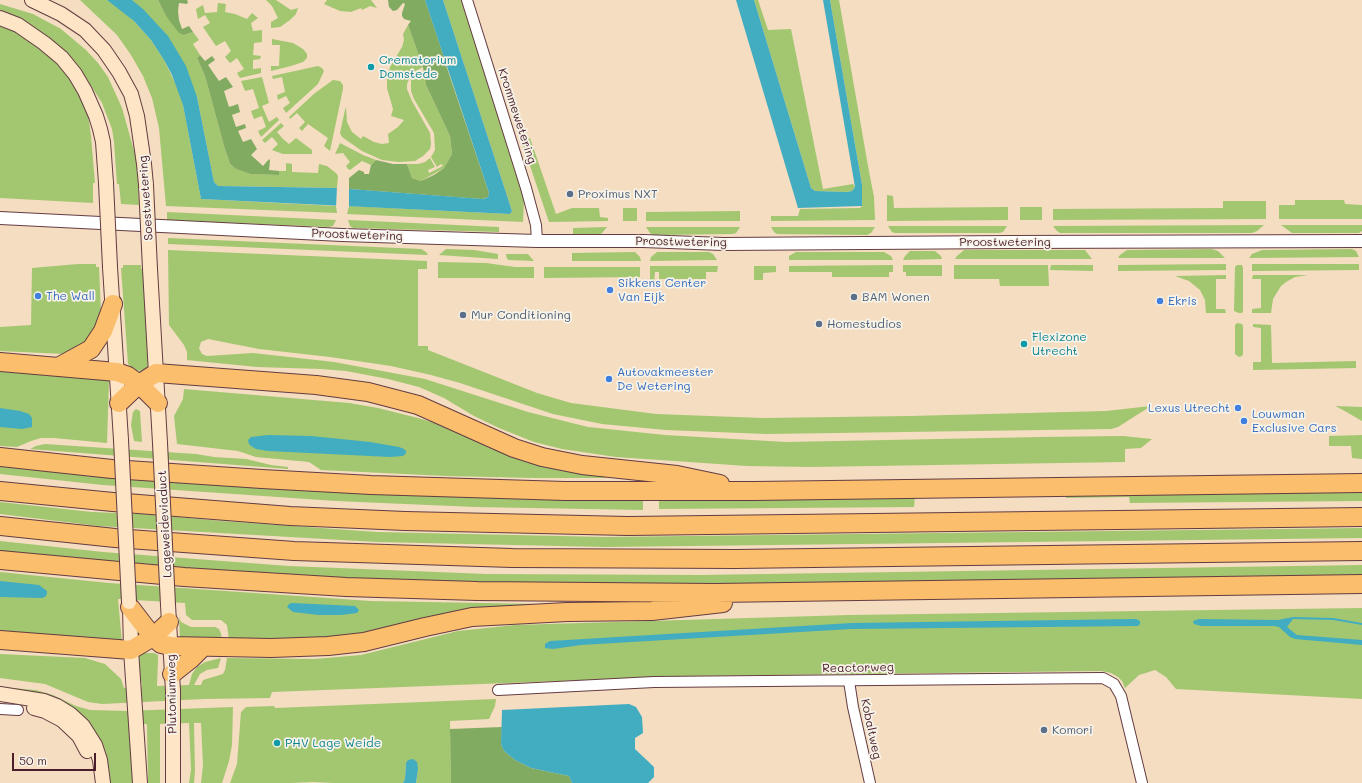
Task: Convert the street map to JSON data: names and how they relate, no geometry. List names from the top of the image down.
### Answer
{
  "streets": {
    "main road": ["Soestwetering", "Lageweideviaduct", "Plutoniumweg"],
    "street": [
      "Krommewetering",
      "Proostwetering",
      "Reactorweg",
      "Kobaltweg"
    ]
  },
  "crossings": [
    ["Krommewetering", "Proostwetering"],
    ["Soestwetering", "Lageweideviaduct"],
    ["Lageweideviaduct", "Plutoniumweg"],
    ["Reactorweg", "Kobaltweg"]
  ],
  "places": [
    "Crematorium Domstede",
    "Proximus NXT",
    "Sikkens Center Van Eijk",
    "The Wall",
    "BAM Wonen",
    "Ekris",
    "Mur Conditioning",
    "Homestudios",
    "Flexizone Utrecht",
    "Autovakmeester De Wetering",
    "Lexus Utrecht",
    "Louwman Exclusive Cars",
    "Komori",
    "PHV Lage Weide"
  ],
  "scale_bar": "50 m"
}
